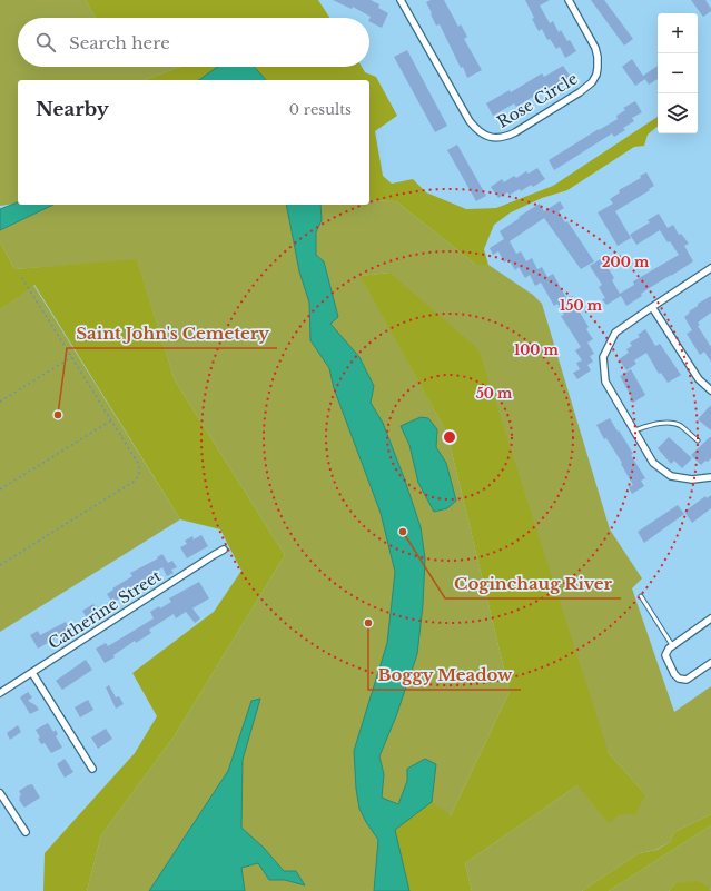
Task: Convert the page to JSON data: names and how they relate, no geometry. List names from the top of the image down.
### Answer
{
  "streets": {
    "street": ["Rose Circle", "Catherine Street"]
  },
  "places": ["Saint John's Cemetery", "Coginchaug River", "Boggy Meadow"],
  "page": {
    "map_buttons": ["+", "−"],
    "search": "Search here",
    "heading": ["Nearby", "0 results"]
  },
  "rings": [
    "200 m",
    "150 m",
    "100 m",
    "50 m"
  ]
}
